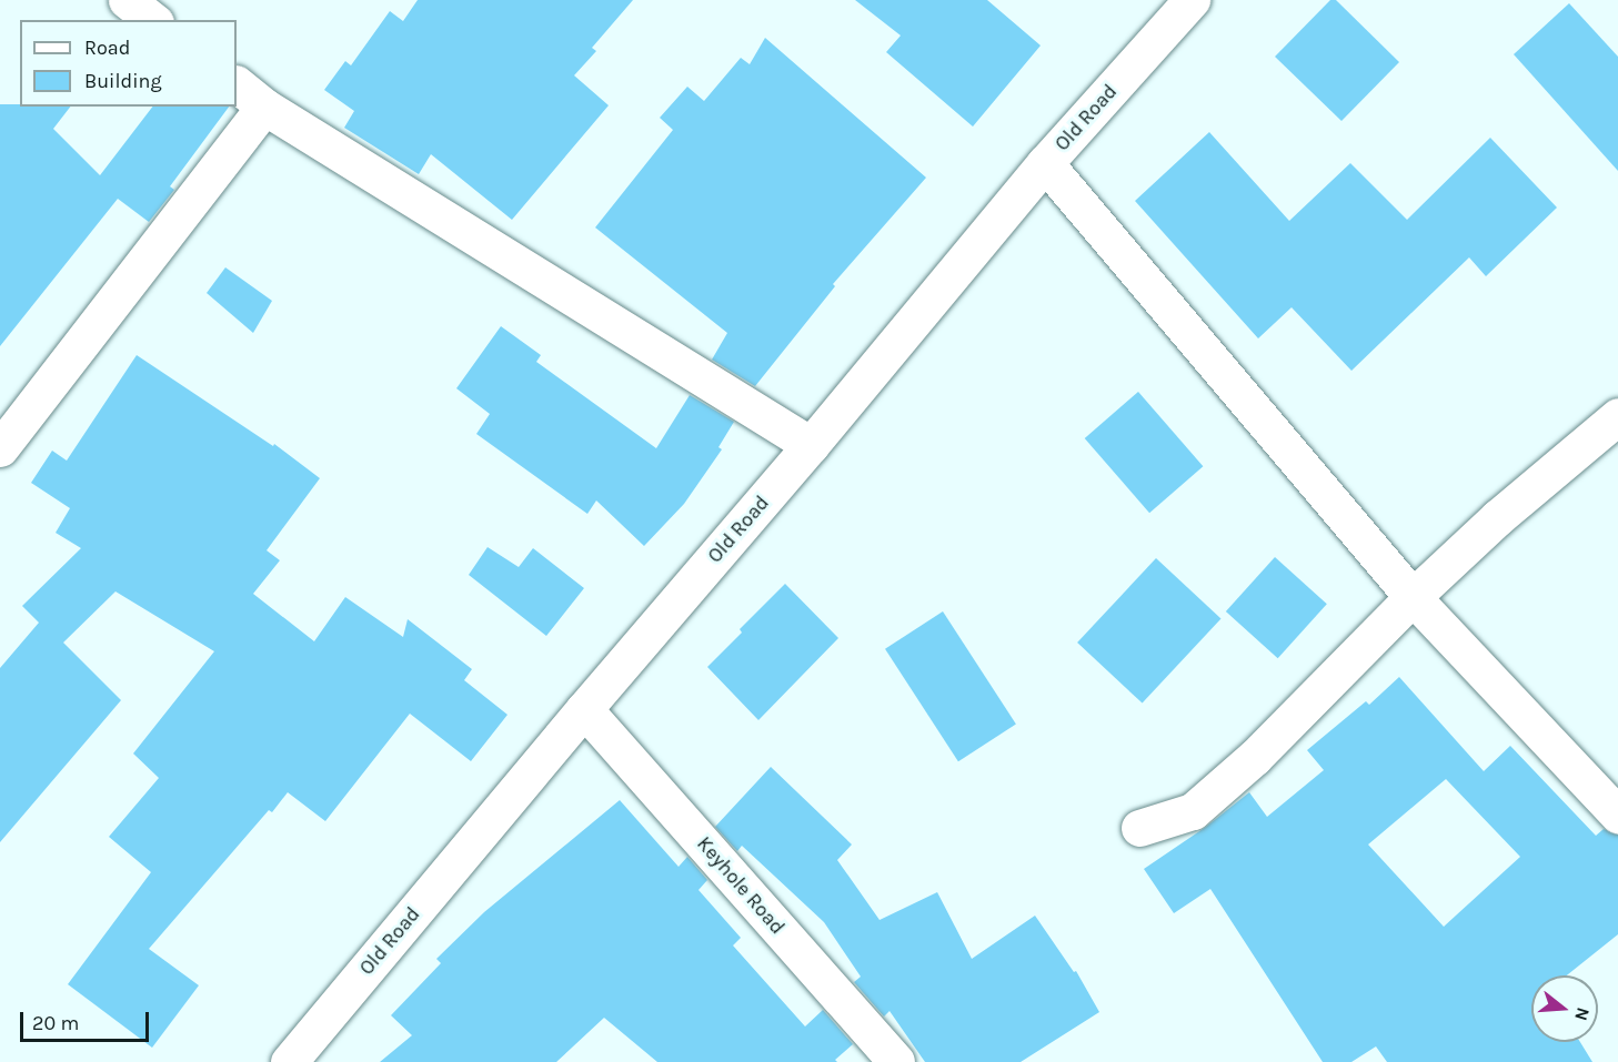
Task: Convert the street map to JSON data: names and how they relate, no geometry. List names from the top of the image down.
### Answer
{
  "streets": {
    "street": ["Old Road", "Keyhole Road"]
  },
  "crossings": [
    ["Old Road", "Keyhole Road"]
  ],
  "legend": ["Road", "Building"],
  "scale_bar": "20 m",
  "north": "right"
}
